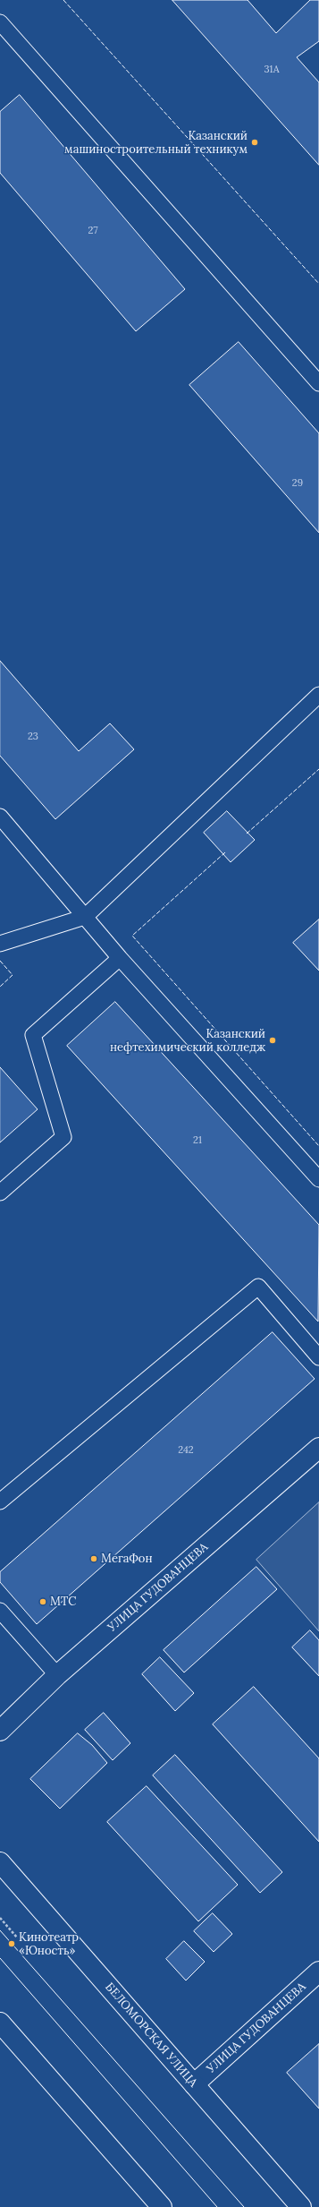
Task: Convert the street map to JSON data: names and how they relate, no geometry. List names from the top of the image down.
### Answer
{
  "streets": {
    "main road": ["УЛИЦА ГУДОВАНЦЕВА", "БЕЛОМОРСКАЯ УЛИЦА"]
  },
  "crossings": [
    ["УЛИЦА ГУДОВАНЦЕВА", "БЕЛОМОРСКАЯ УЛИЦА"]
  ],
  "places": [
    "Казанский машиностроительный техникум",
    "Казанский нефтехимический колледж",
    "МегаФон",
    "МТС",
    "Кинотеатр «Юность»"
  ],
  "house_numbers": [
    "31А",
    "27",
    "29",
    "23",
    "21",
    "242"
  ]
}
